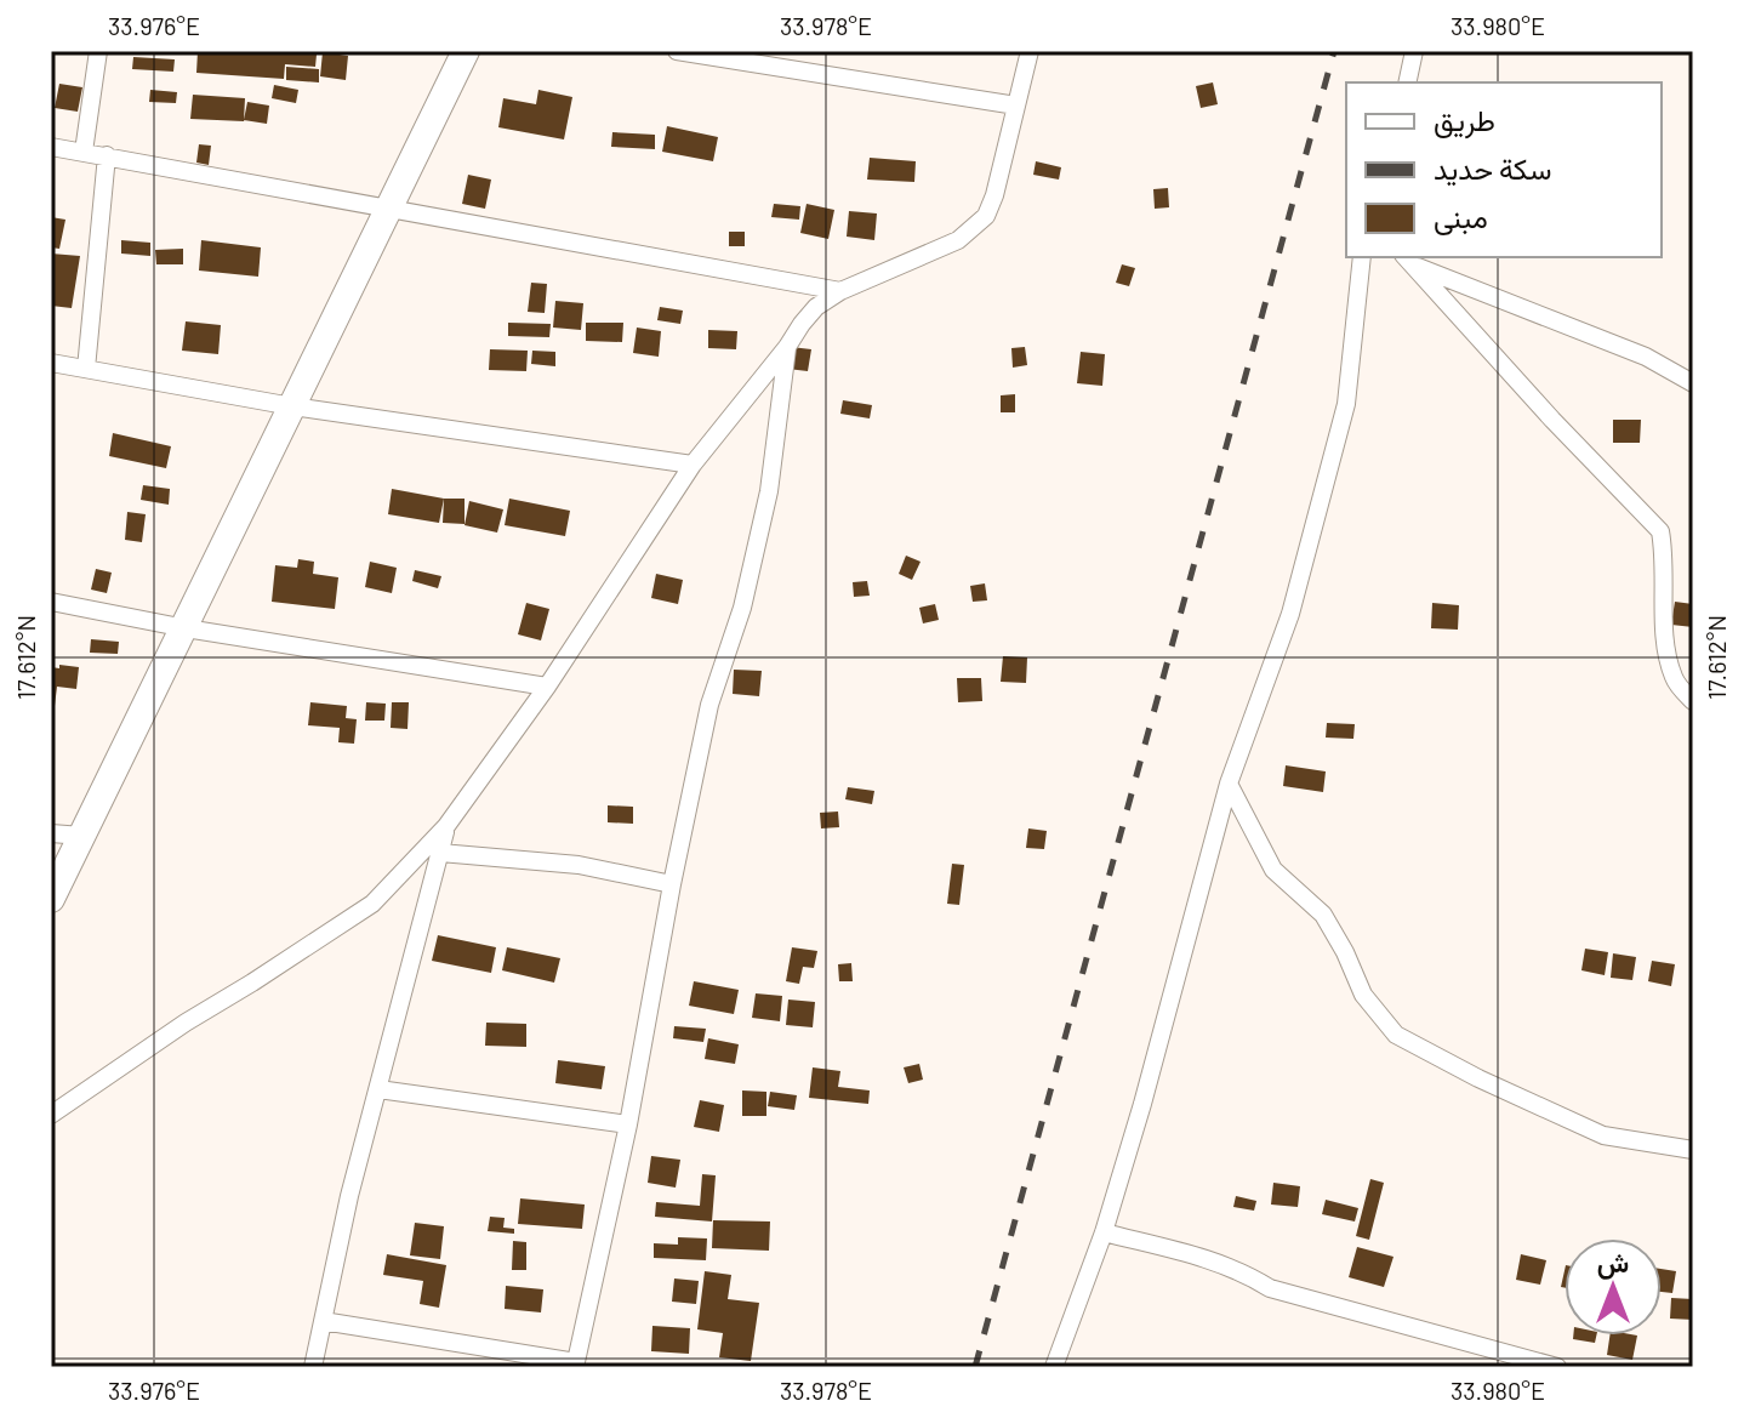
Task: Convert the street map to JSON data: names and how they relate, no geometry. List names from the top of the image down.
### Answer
{
  "legend": ["طريق", "سكة حديد", "مبنى"],
  "north": "top",
  "coordinates": [
    "33.976°E",
    "33.978°E",
    "33.980°E",
    "17.612°N"
  ]
}
